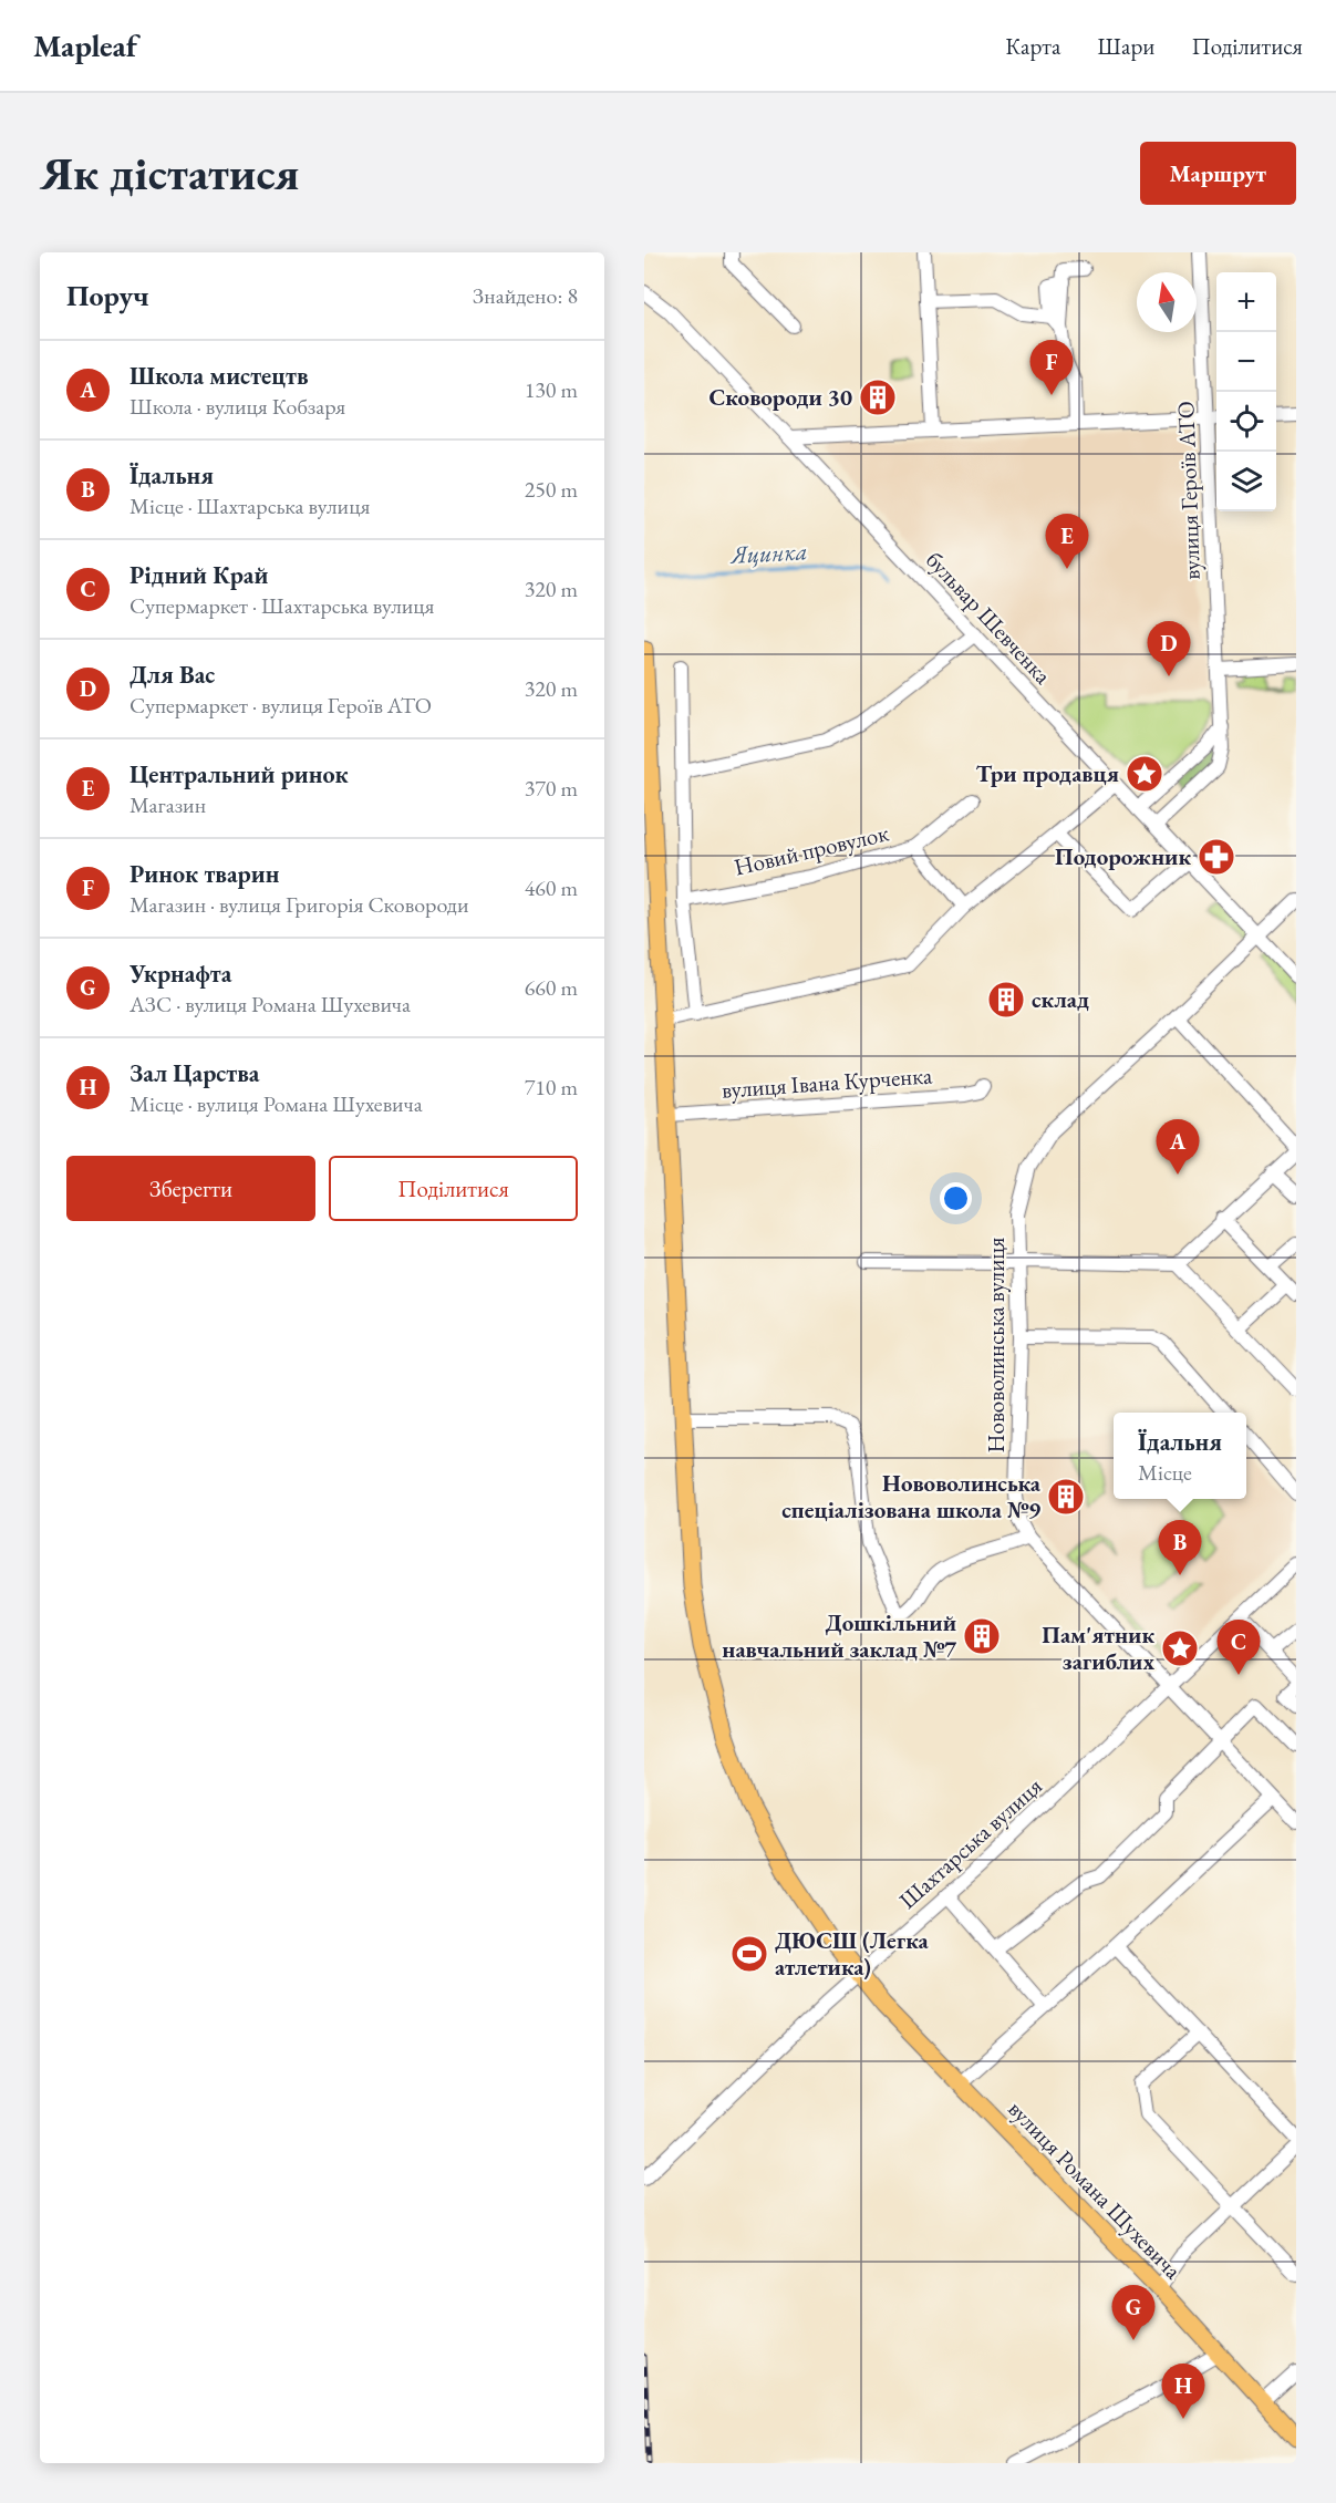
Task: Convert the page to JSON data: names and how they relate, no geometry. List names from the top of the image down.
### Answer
{
  "streets": {
    "main road": ["вулиця Романа Шухевича"],
    "street": [
      "вулиця Героїв АТО",
      "бульвар Шевченка",
      "Новий провулок",
      "вулиця Івана Курченка",
      "Нововолинська вулиця",
      "Шахтарська вулиця"
    ]
  },
  "crossings": [
    ["вулиця Героїв АТО", "бульвар Шевченка"],
    ["бульвар Шевченка", "Нововолинська вулиця"],
    ["вулиця Івана Курченка", "вулиця Романа Шухевича"],
    ["Нововолинська вулиця", "Шахтарська вулиця"],
    ["Шахтарська вулиця", "вулиця Романа Шухевича"]
  ],
  "water": ["Яцинка"],
  "places": {
    "building": [
      "Сковороди 30",
      "склад",
      "Нововолинська спеціалізована школа №9",
      "Дошкільний навчальний заклад №7"
    ],
    "place": ["Три продавця", "Пам'ятник загиблих"],
    "pharmacy": ["Подорожник"],
    "sports": ["ДЮСШ (Легка атлетика)"]
  },
  "north": "top",
  "page": {
    "header": "Mapleaf",
    "nav": ["Карта", "Шари", "Поділитися"],
    "buttons": [
      "Маршрут",
      ["Зберегти", "Поділитися"]
    ],
    "title": "Як дістатися",
    "heading": ["Поруч", "Знайдено: 8"],
    "map_buttons": ["+", "−"],
    "list": [
      {
        "mark": "A",
        "name": "Школа мистецтв",
        "note": "Школа · вулиця Кобзаря",
        "value": "130 m"
      },
      {
        "mark": "B",
        "name": "Їдальня",
        "note": "Місце · Шахтарська вулиця",
        "value": "250 m"
      },
      {
        "mark": "C",
        "name": "Рідний Край",
        "note": "Супермаркет · Шахтарська вулиця",
        "value": "320 m"
      },
      {
        "mark": "D",
        "name": "Для Вас",
        "note": "Супермаркет · вулиця Героїв АТО",
        "value": "320 m"
      },
      {
        "mark": "E",
        "name": "Центральний ринок",
        "note": "Магазин",
        "value": "370 m"
      },
      {
        "mark": "F",
        "name": "Ринок тварин",
        "note": "Магазин · вулиця Григорія Сковороди",
        "value": "460 m"
      },
      {
        "mark": "G",
        "name": "Укрнафта",
        "note": "АЗС · вулиця Романа Шухевича",
        "value": "660 m"
      },
      {
        "mark": "H",
        "name": "Зал Царства",
        "note": "Місце · вулиця Романа Шухевича",
        "value": "710 m"
      }
    ],
    "pins": [
      "F",
      "E",
      "D",
      "A",
      "B",
      "C",
      "G",
      "H"
    ],
    "popup": ["Їдальня", "Місце"]
  }
}
